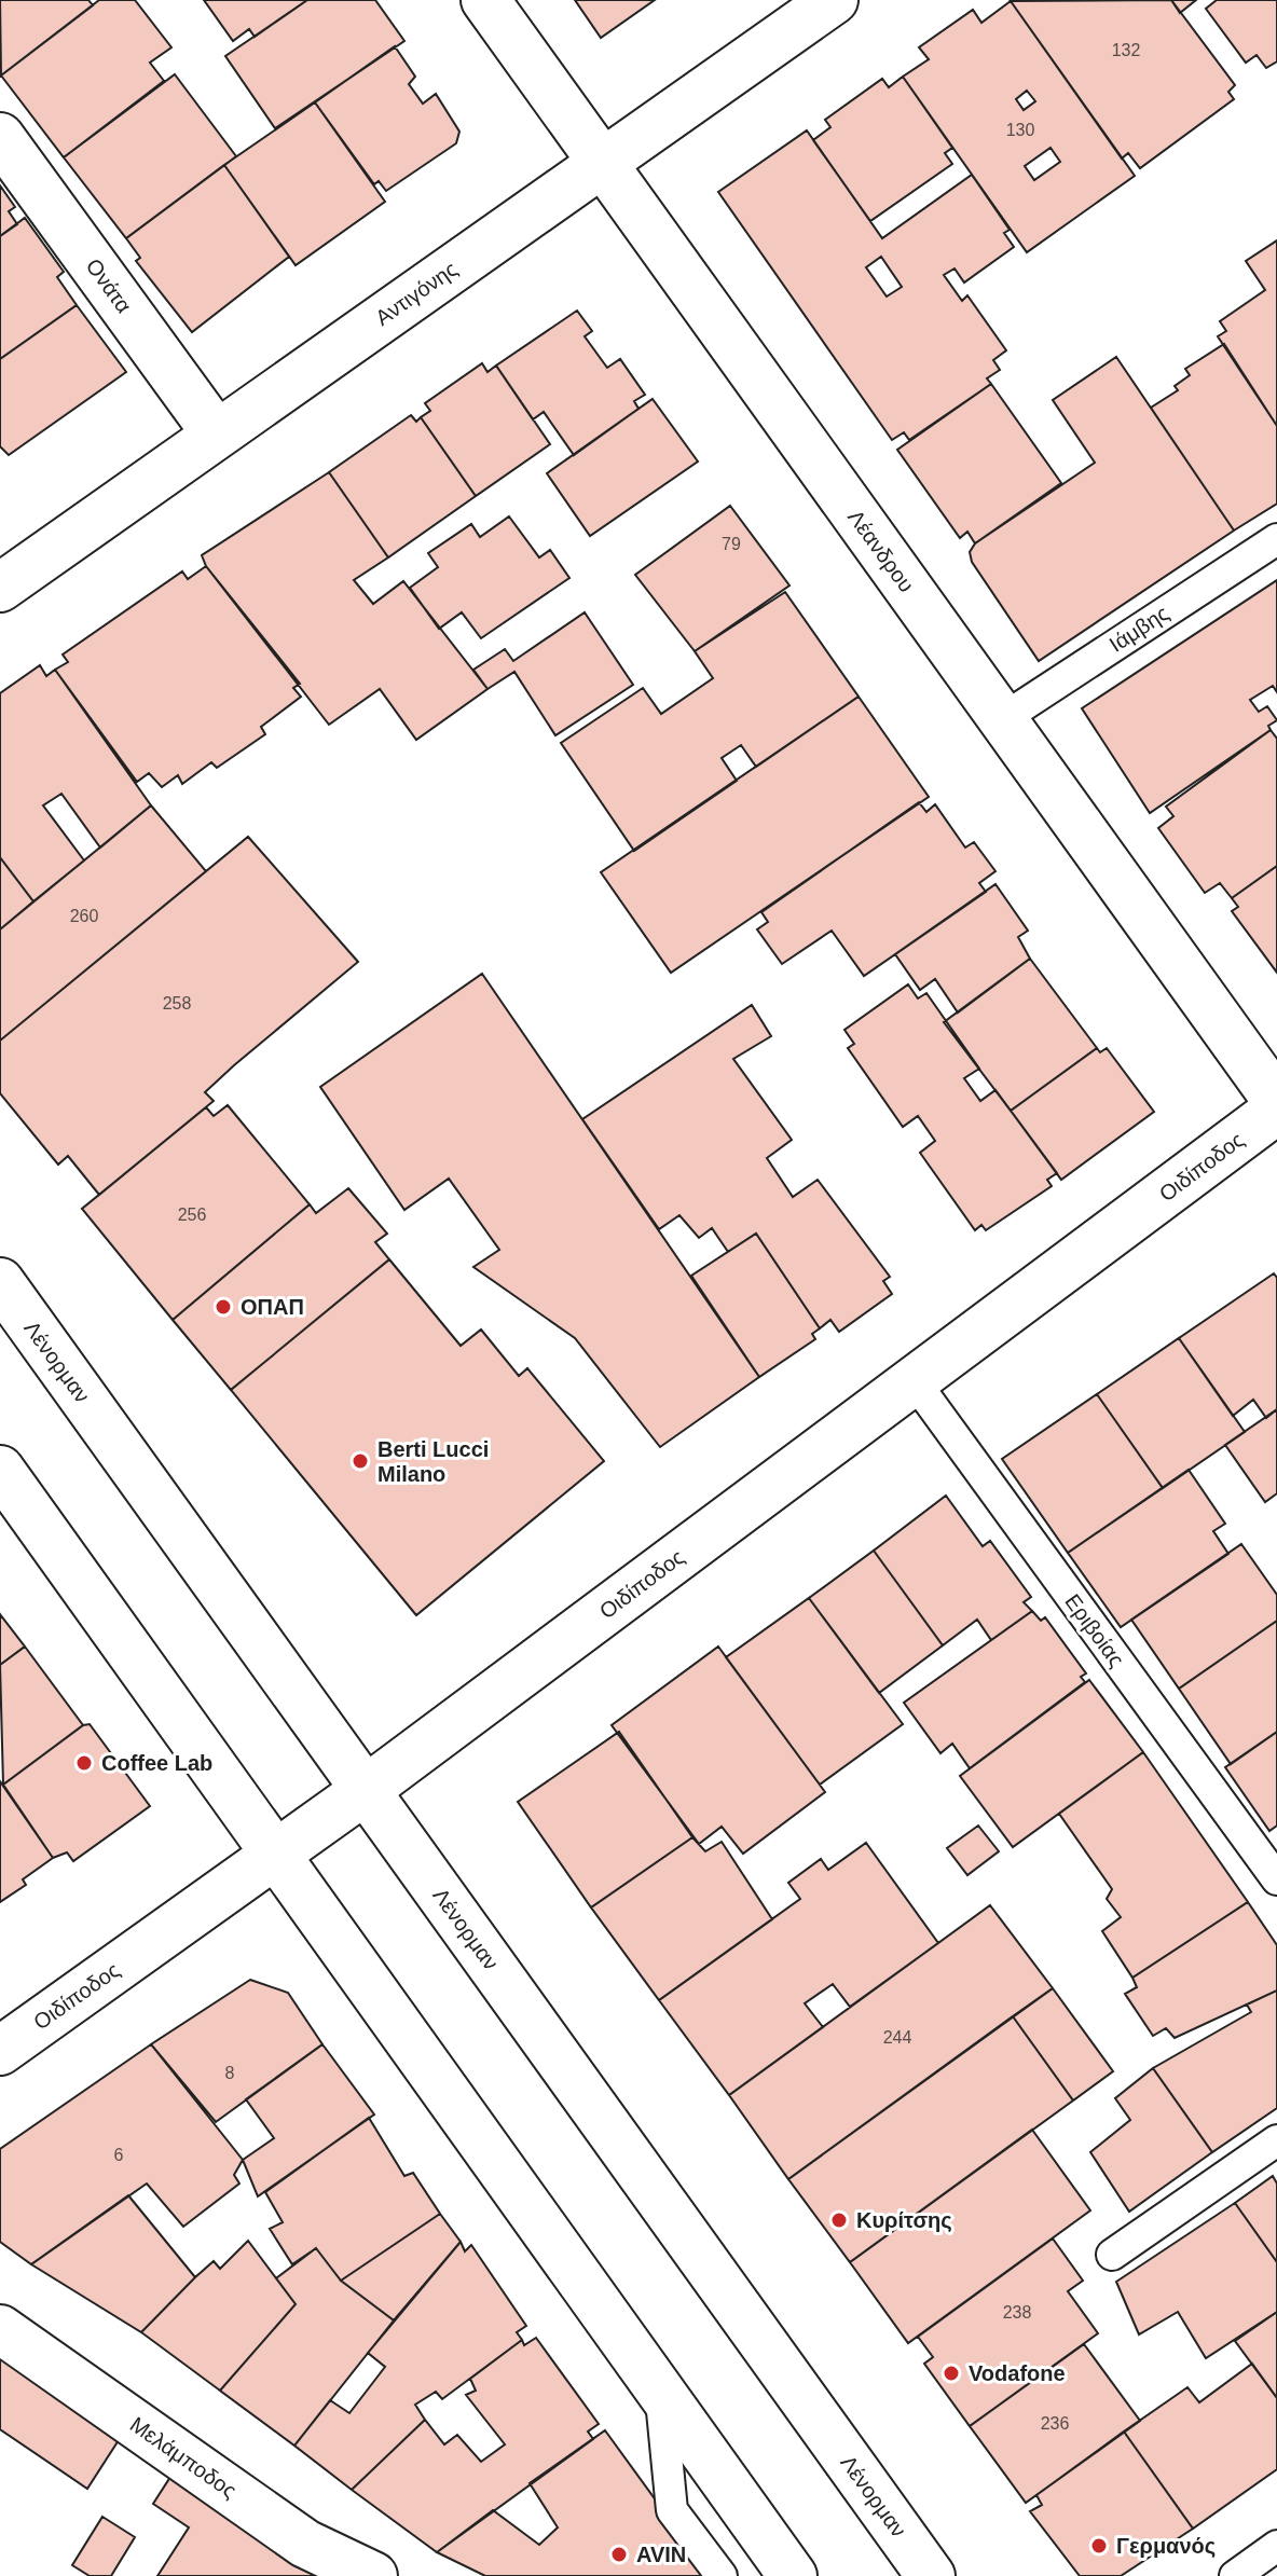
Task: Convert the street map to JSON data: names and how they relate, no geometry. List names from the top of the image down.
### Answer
{
  "streets": {
    "street": [
      "Ονάτα",
      "Αντιγόνης",
      "Λέανδρου",
      "Οιδίποδος",
      "Λένορμαν",
      "Μελάμποδος"
    ],
    "lane": ["Ιάμβης", "Εριβοίας"]
  },
  "crossings": [
    ["Ονάτα", "Αντιγόνης"],
    ["Αντιγόνης", "Λέανδρου"],
    ["Λέανδρου", "Ιάμβης"],
    ["Οιδίποδος", "Λένορμαν"],
    ["Οιδίποδος", "Εριβοίας"]
  ],
  "places": [
    "ΟΠΑΠ",
    "Berti Lucci Milano",
    "Coffee Lab",
    "Κυρίτσης",
    "Vodafone",
    "Γερμανός",
    "AVIN"
  ],
  "house_numbers": [
    "132",
    "130",
    "79",
    "260",
    "258",
    "256",
    "244",
    "8",
    "6",
    "238",
    "236"
  ]
}
